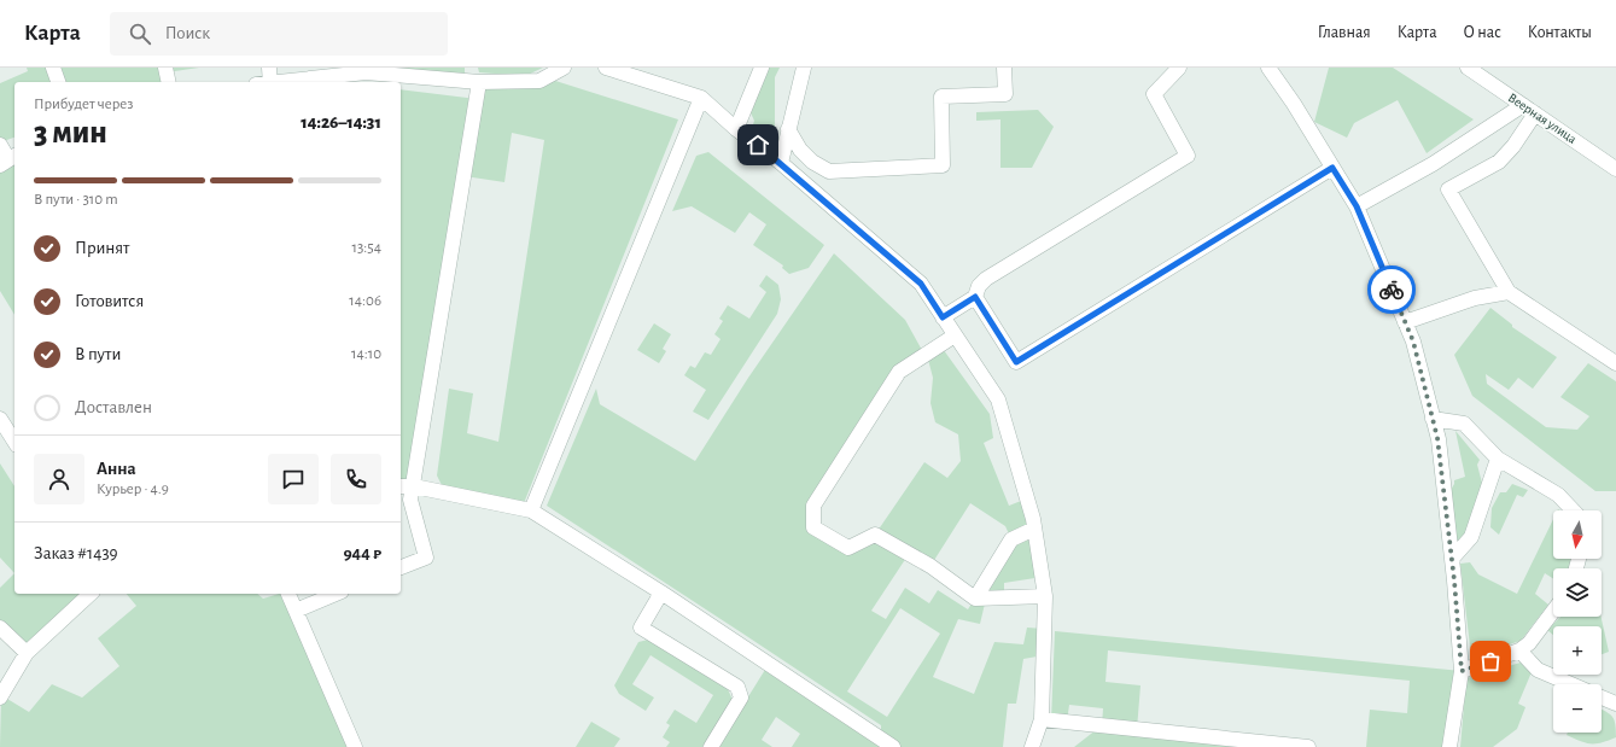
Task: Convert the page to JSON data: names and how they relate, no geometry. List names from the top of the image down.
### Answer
{
  "streets": {
    "street": ["Веерная улица"]
  },
  "north": "bottom",
  "page": {
    "header": "Карта",
    "search": "Поиск",
    "nav": [
      "Главная",
      "Карта",
      "О нас",
      "Контакты"
    ],
    "heading": ["3 мин", "Прибудет через", "14:26–14:31"],
    "panel": [
      "Анна",
      "Курьер · 4.9",
      "Заказ #1439",
      "944 ₽"
    ],
    "bar": "В пути · 310 m",
    "list": [
      ["Принят", "13:54"],
      ["Готовится", "14:06"],
      ["В пути", "14:10"],
      "Доставлен"
    ],
    "map_buttons": ["+", "−"]
  }
}
